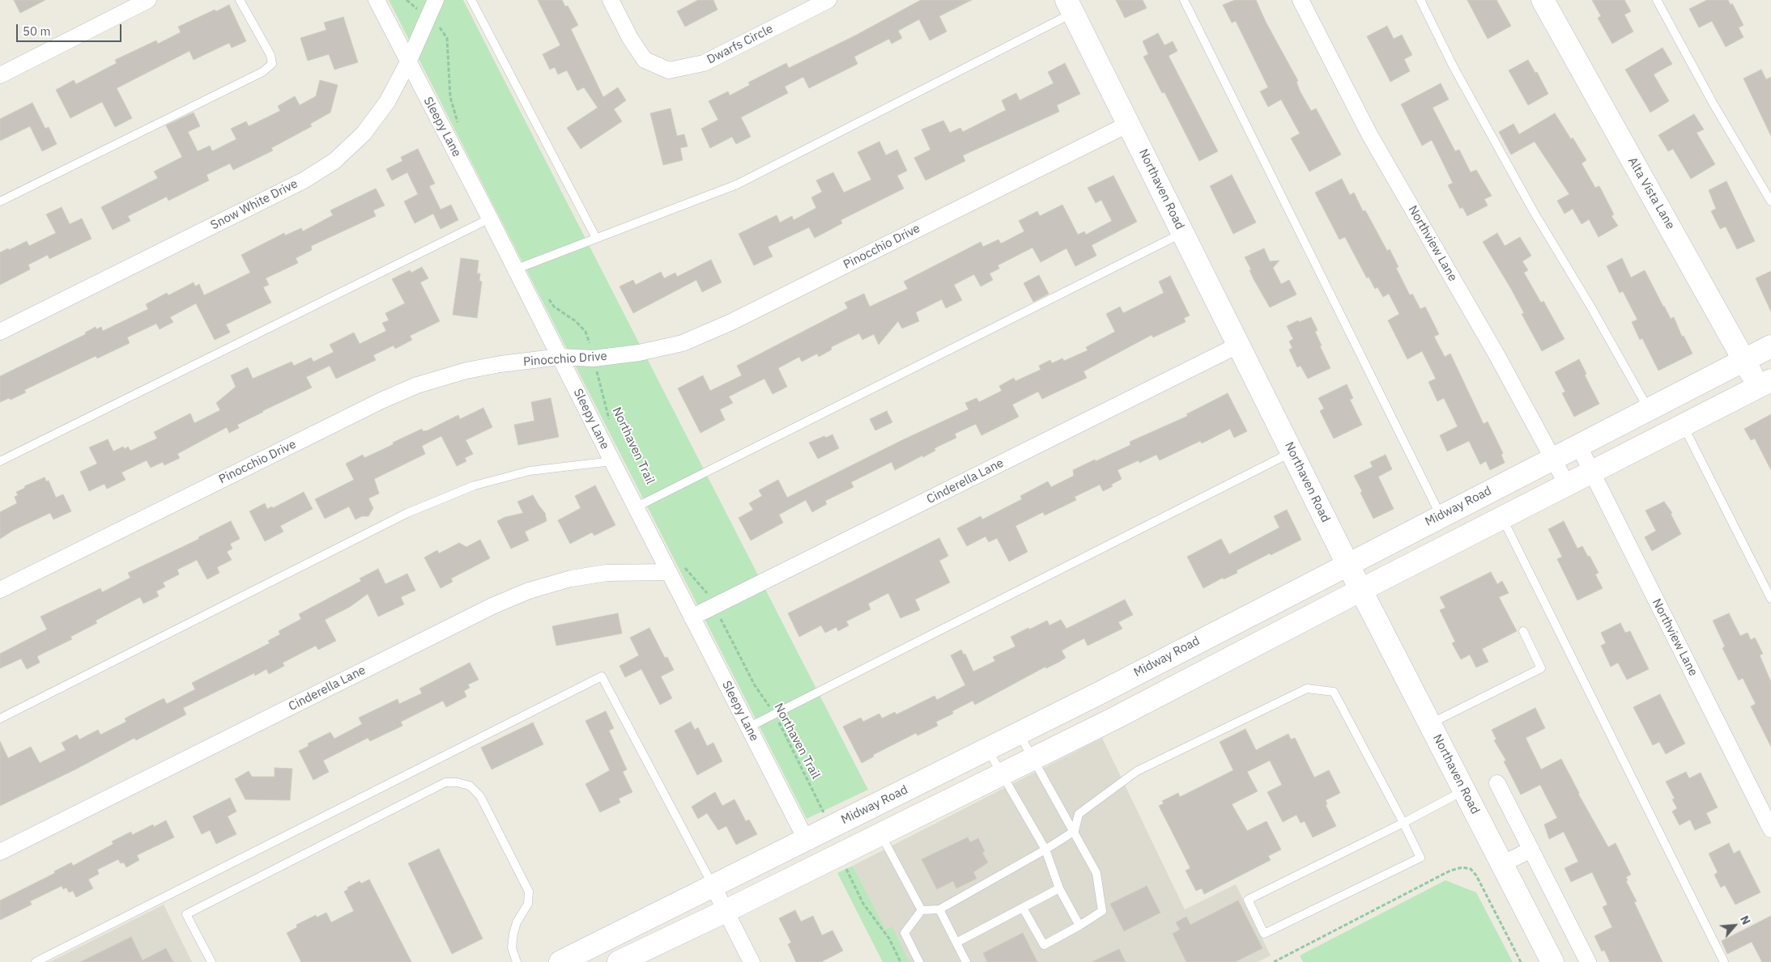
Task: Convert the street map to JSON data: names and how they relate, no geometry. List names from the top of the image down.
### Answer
{
  "streets": {
    "main road": ["Northaven Road", "Alta Vista Lane", "Midway Road"],
    "street": [
      "Dwarfs Circle",
      "Sleepy Lane",
      "Snow White Drive",
      "Northview Lane",
      "Pinocchio Drive",
      "Cinderella Lane"
    ],
    "path": ["Northaven Trail"]
  },
  "crossings": [
    ["Sleepy Lane", "Snow White Drive"],
    ["Sleepy Lane", "Pinocchio Drive"],
    ["Sleepy Lane", "Cinderella Lane"],
    ["Sleepy Lane", "Midway Road"],
    ["Northaven Road", "Pinocchio Drive"],
    ["Northaven Road", "Cinderella Lane"],
    ["Northaven Road", "Midway Road"],
    ["Alta Vista Lane", "Midway Road"],
    ["Northview Lane", "Midway Road"],
    ["Pinocchio Drive", "Northaven Trail"],
    ["Northaven Trail", "Cinderella Lane"]
  ],
  "scale_bar": "50 m",
  "north": "top right"
}
